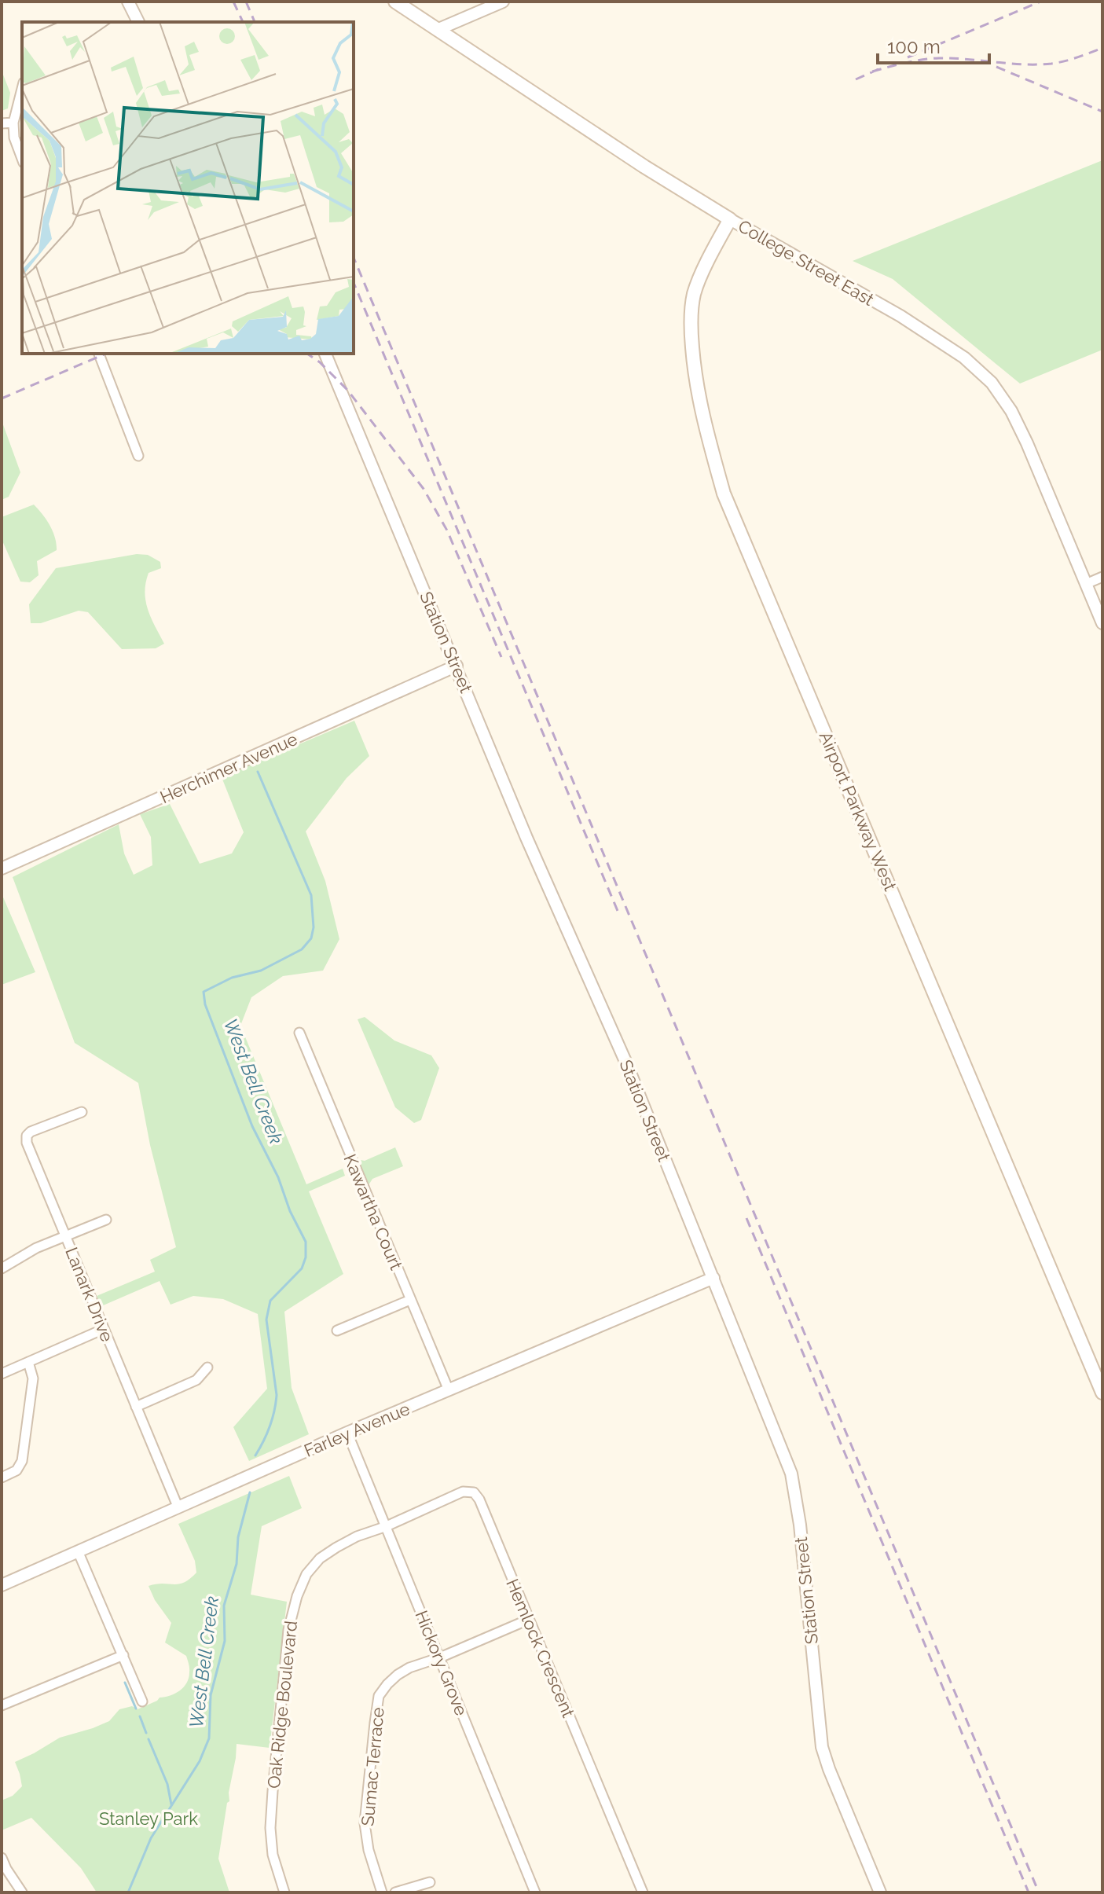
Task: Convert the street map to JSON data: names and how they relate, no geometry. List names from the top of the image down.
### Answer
{
  "streets": {
    "main road": ["College Street East", "Airport Parkway West"],
    "street": [
      "Station Street",
      "Herchimer Avenue",
      "Kawartha Court",
      "Lanark Drive",
      "Farley Avenue",
      "Hemlock Crescent",
      "Hickory Grove",
      "Oak Ridge Boulevard",
      "Sumac Terrace"
    ]
  },
  "crossings": [
    ["College Street East", "Airport Parkway West"],
    ["Station Street", "Herchimer Avenue"],
    ["Station Street", "Farley Avenue"],
    ["Kawartha Court", "Farley Avenue"],
    ["Lanark Drive", "Farley Avenue"],
    ["Farley Avenue", "Hickory Grove"],
    ["Hemlock Crescent", "Hickory Grove"],
    ["Hemlock Crescent", "Oak Ridge Boulevard"],
    ["Hemlock Crescent", "Sumac Terrace"],
    ["Hickory Grove", "Oak Ridge Boulevard"],
    ["Hickory Grove", "Sumac Terrace"]
  ],
  "water": ["West Bell Creek"],
  "parks": ["Stanley Park"],
  "scale_bar": "100 m"
}
